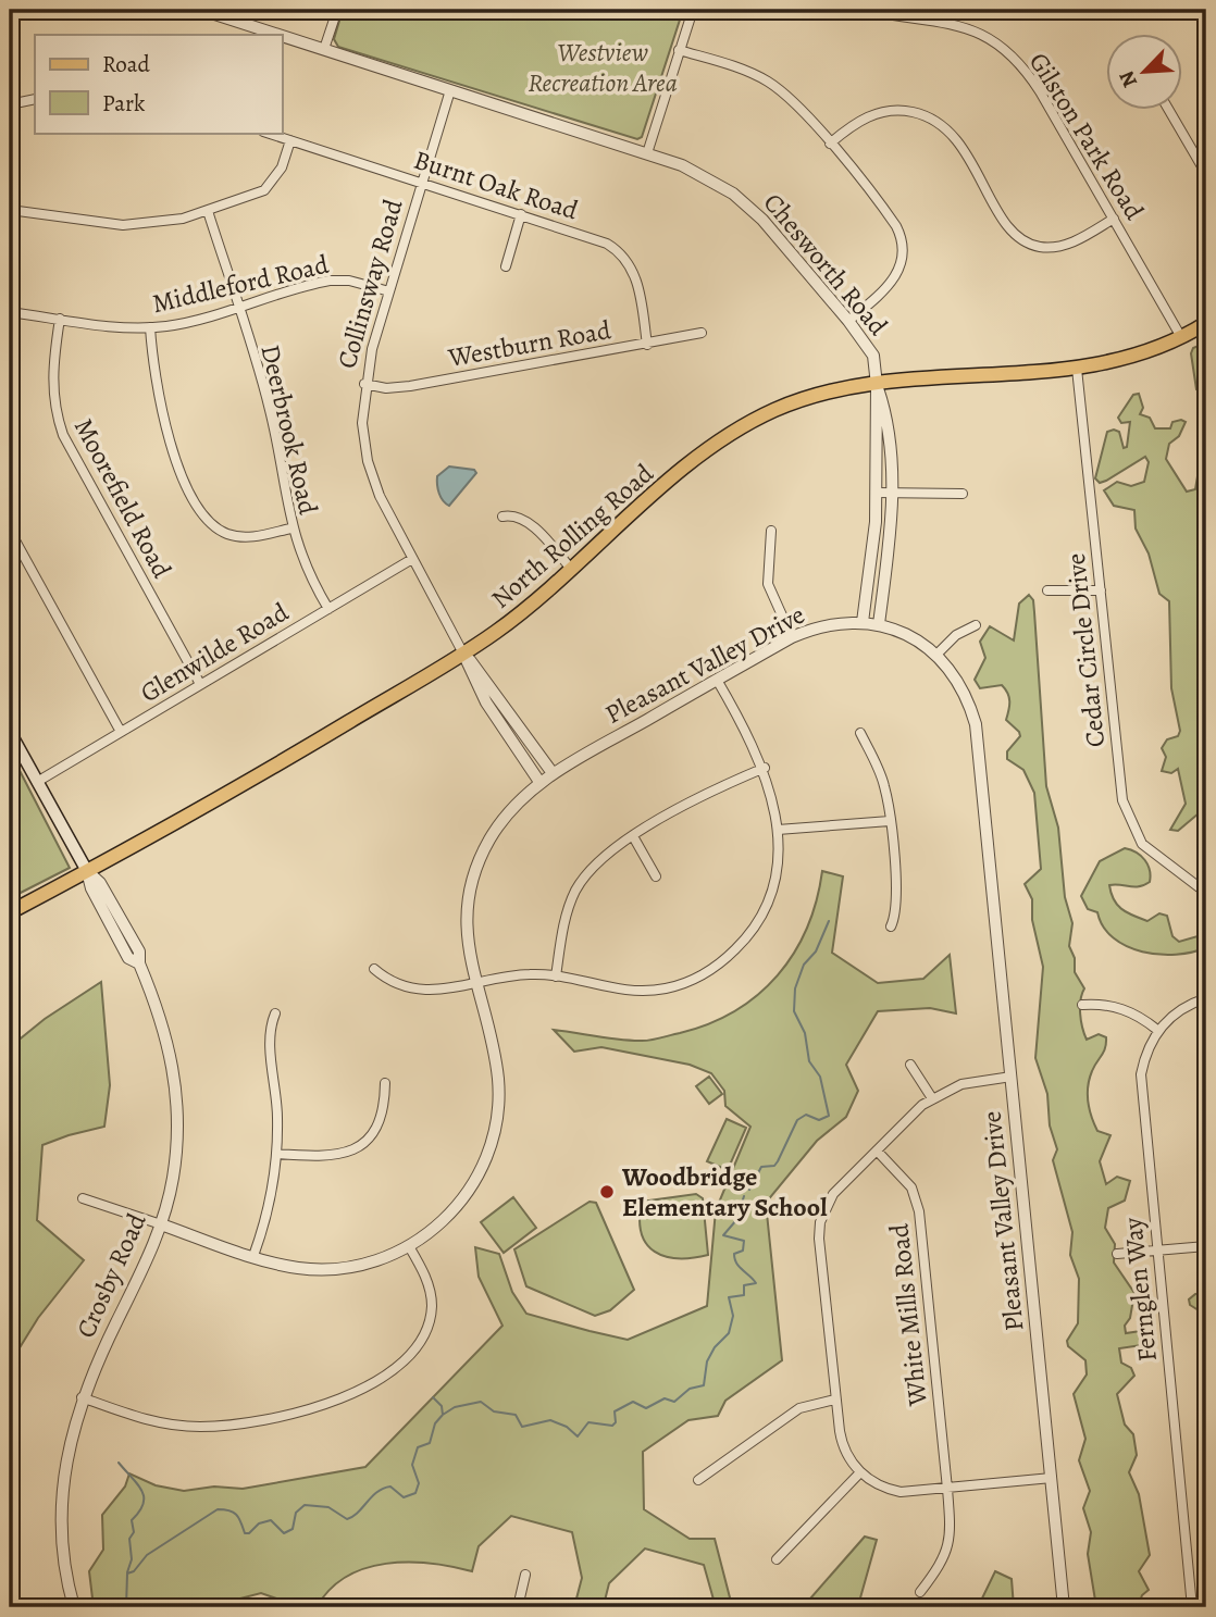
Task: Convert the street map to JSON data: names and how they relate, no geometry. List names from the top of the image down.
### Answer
{
  "streets": {
    "main road": ["North Rolling Road", "Crosby Road"],
    "street": [
      "Gilston Park Road",
      "Burnt Oak Road",
      "Chesworth Road",
      "Middleford Road",
      "Collinsway Road",
      "Westburn Road",
      "Deerbrook Road",
      "Moorefield Road",
      "Cedar Circle Drive",
      "Glenwilde Road",
      "Pleasant Valley Drive",
      "Fernglen Way",
      "White Mills Road"
    ]
  },
  "crossings": [
    ["Gilston Park Road", "North Rolling Road"],
    ["Burnt Oak Road", "Collinsway Road"],
    ["Burnt Oak Road", "Westburn Road"],
    ["Chesworth Road", "Collinsway Road"],
    ["Chesworth Road", "North Rolling Road"],
    ["Chesworth Road", "Pleasant Valley Drive"],
    ["Middleford Road", "Collinsway Road"],
    ["Middleford Road", "Deerbrook Road"],
    ["Middleford Road", "Moorefield Road"],
    ["Collinsway Road", "Westburn Road"],
    ["Collinsway Road", "North Rolling Road"],
    ["Collinsway Road", "Glenwilde Road"],
    ["Collinsway Road", "Pleasant Valley Drive"],
    ["Deerbrook Road", "Glenwilde Road"],
    ["Moorefield Road", "Glenwilde Road"],
    ["North Rolling Road", "Cedar Circle Drive"],
    ["North Rolling Road", "Crosby Road"],
    ["Glenwilde Road", "Crosby Road"],
    ["Pleasant Valley Drive", "Crosby Road"]
  ],
  "parks": ["Westview Recreation Area"],
  "places": ["Woodbridge Elementary School"],
  "legend": ["Road", "Park"],
  "north": "bottom left"
}
